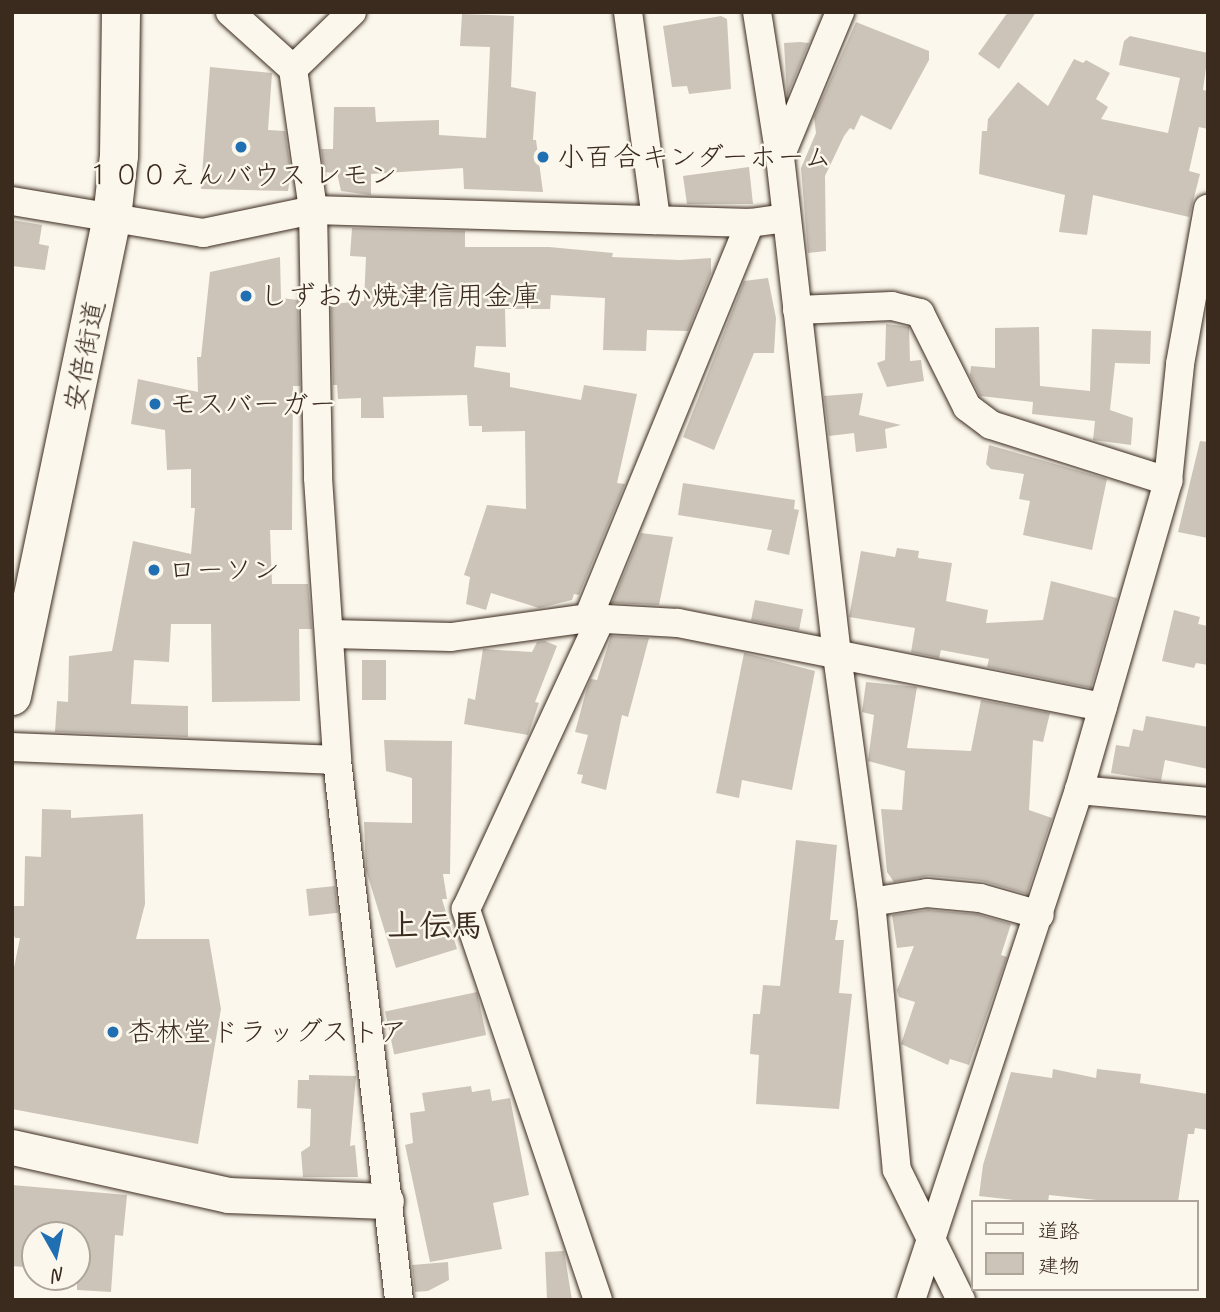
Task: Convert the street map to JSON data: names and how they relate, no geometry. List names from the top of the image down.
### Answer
{
  "streets": {
    "main road": ["安倍街道"]
  },
  "districts": ["上伝馬"],
  "places": [
    "１００えんバウス レモン",
    "小百合キンダーホーム",
    "しずおか焼津信用金庫",
    "モスバーガー",
    "ローソン",
    "杏林堂ドラッグストア"
  ],
  "legend": ["道路", "建物"],
  "north": "bottom"
}
